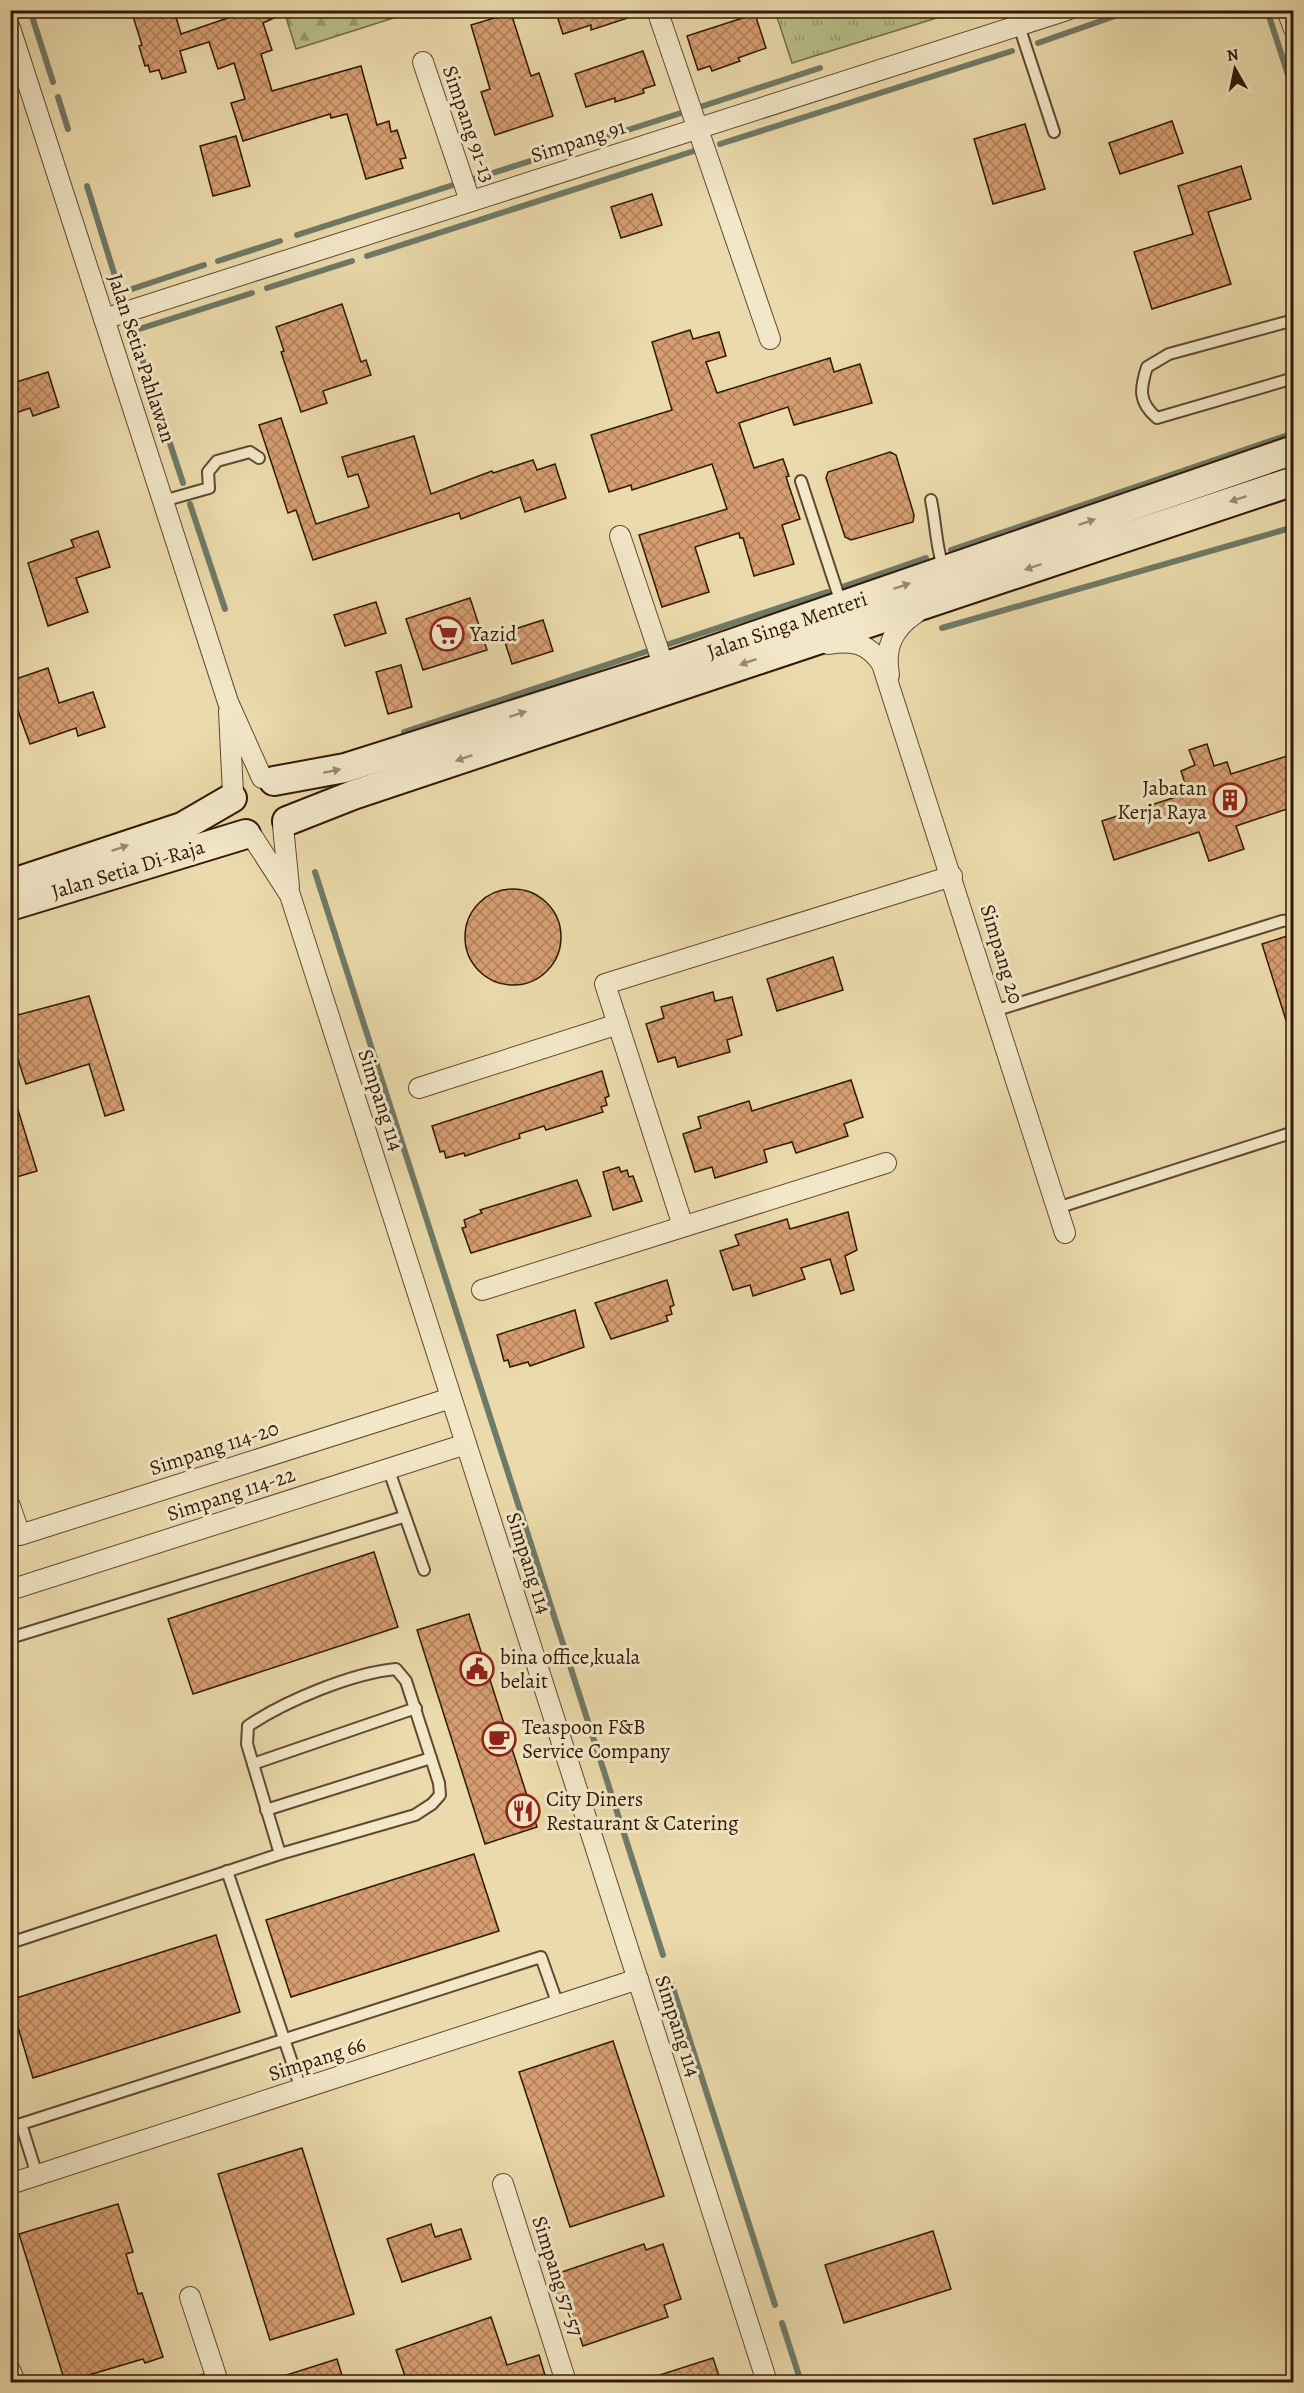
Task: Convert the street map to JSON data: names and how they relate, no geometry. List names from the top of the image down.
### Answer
{
  "streets": {
    "main road": ["Jalan Singa Menteri", "Jalan Setia Di-Raja"],
    "street": [
      "Simpang 91-13",
      "Simpang 91",
      "Jalan Setia Pahlawan",
      "Simpang 20",
      "Simpang 114",
      "Simpang 114-20",
      "Simpang 114-22",
      "Simpang 66",
      "Simpang 57-57"
    ]
  },
  "crossings": [
    ["Simpang 91-13", "Simpang 91"],
    ["Simpang 91", "Jalan Setia Pahlawan"],
    ["Jalan Setia Pahlawan", "Jalan Singa Menteri"],
    ["Jalan Setia Pahlawan", "Jalan Setia Di-Raja"],
    ["Jalan Setia Pahlawan", "Simpang 114"],
    ["Jalan Singa Menteri", "Jalan Setia Di-Raja"],
    ["Jalan Singa Menteri", "Simpang 114"],
    ["Jalan Setia Di-Raja", "Simpang 114"],
    ["Simpang 114", "Simpang 114-20"],
    ["Simpang 114", "Simpang 114-22"],
    ["Simpang 114", "Simpang 66"]
  ],
  "places": {
    "supermarket": ["Yazid"],
    "building": ["Jabatan Kerja Raya"],
    "public building": ["bina office,kuala belait"],
    "cafe": ["Teaspoon F&B Service Company"],
    "restaurant": ["City Diners Restaurant & Catering"]
  },
  "north": "top"
}
